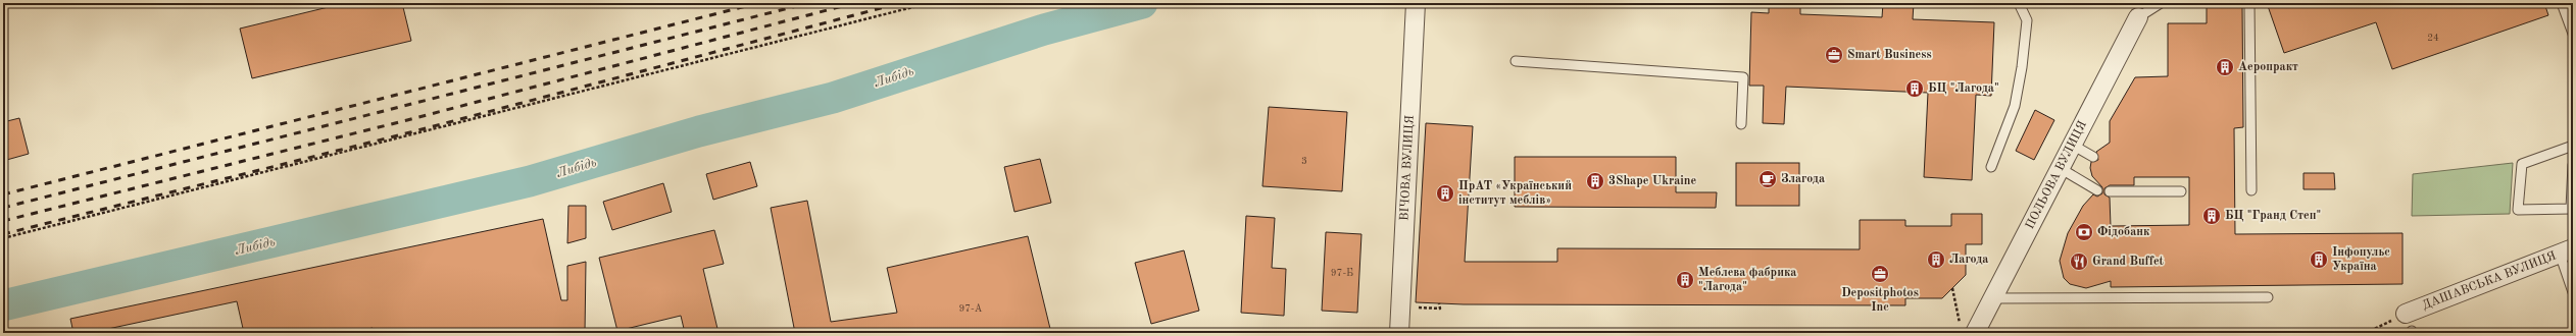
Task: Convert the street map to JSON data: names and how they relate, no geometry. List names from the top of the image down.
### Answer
{
  "streets": {
    "street": ["ВІЧОВА ВУЛИЦЯ", "ПОЛЬОВА ВУЛИЦЯ", "ДАШАВСЬКА ВУЛИЦЯ"]
  },
  "water": ["Либідь"],
  "places": {
    "office": ["Smart Business", "Depositphotos Inc"],
    "building": [
      "Аеропракт",
      "БЦ \"Лагода\"",
      "3Shape Ukraine",
      "ПрАТ «Український інститут меблів»",
      "БЦ \"Гранд Степ\"",
      "Лагода",
      "Інфопульс Україна",
      "Меблева фабрика \"Лагода\""
    ],
    "cafe": ["Злагода"],
    "bank": ["Фідобанк"],
    "restaurant": ["Grand Buffet"]
  },
  "house_numbers": [
    "24",
    "3",
    "97-Б",
    "97-А"
  ]
}
